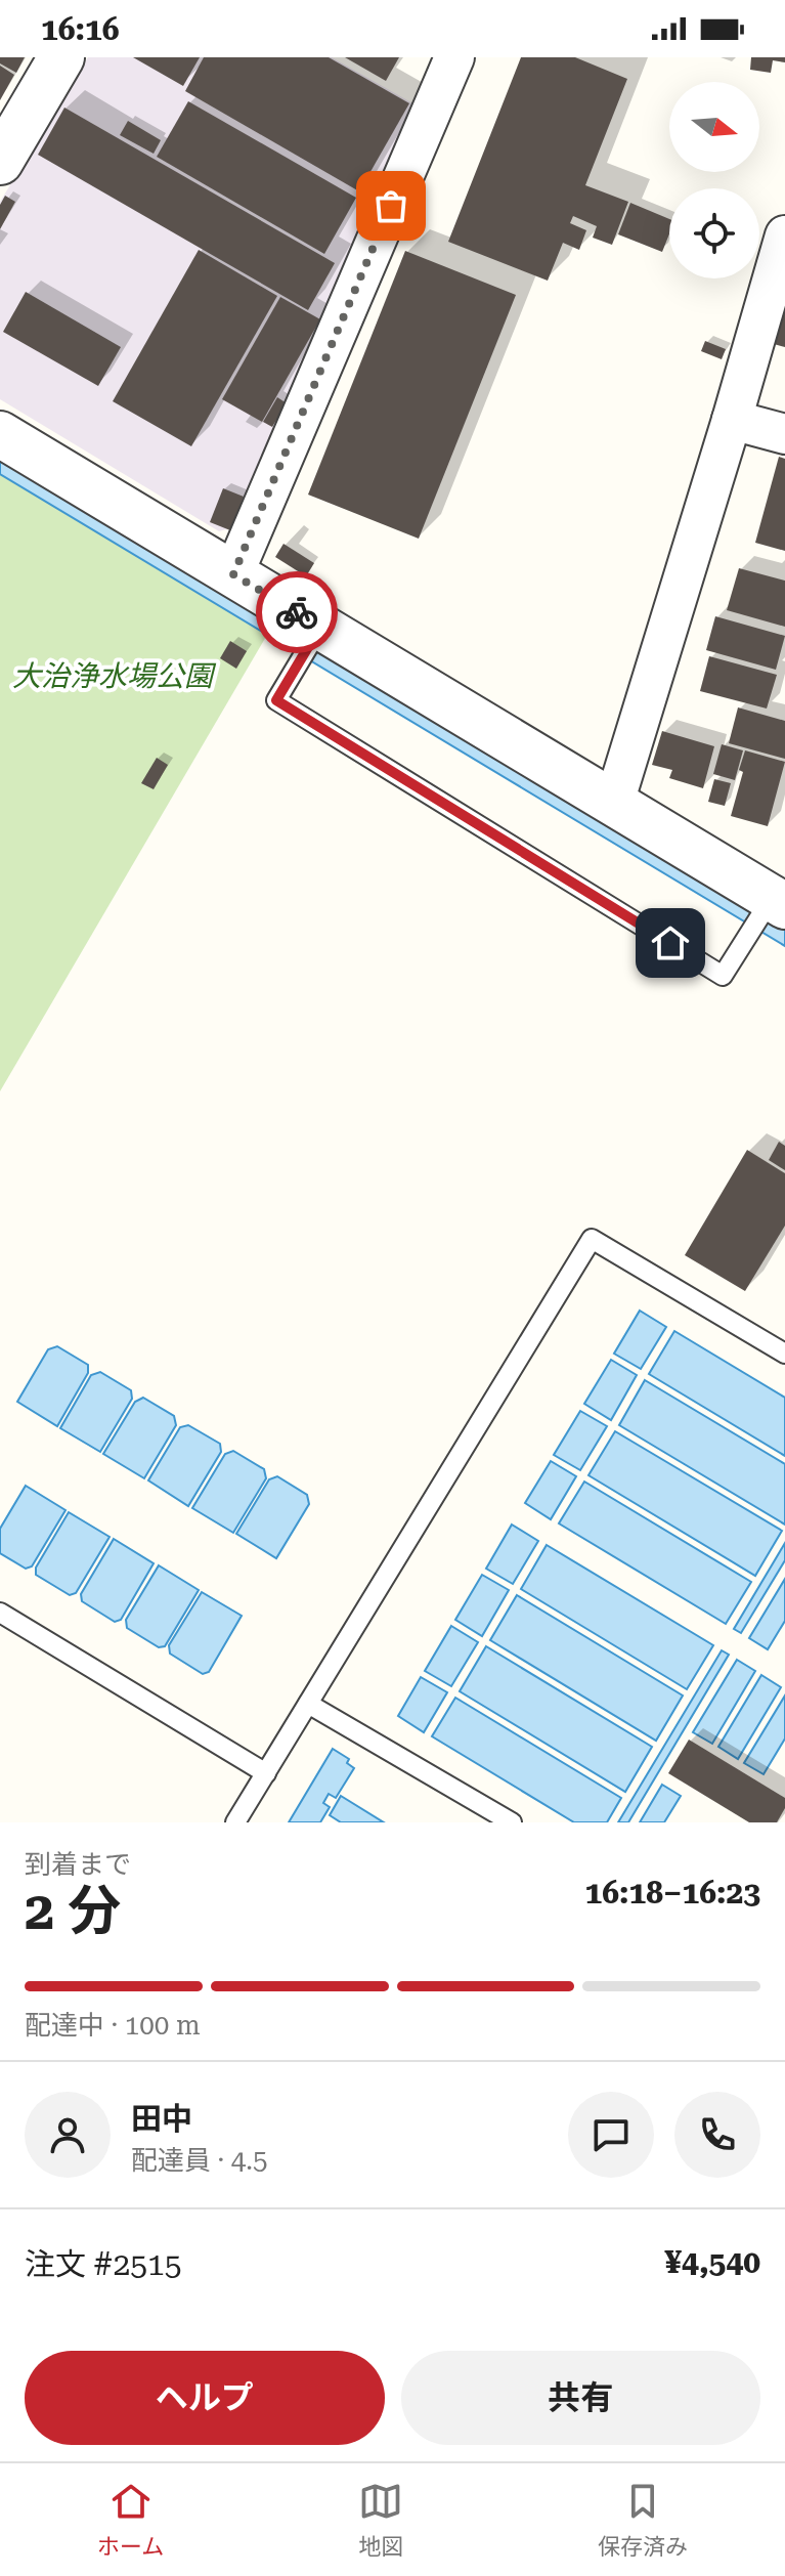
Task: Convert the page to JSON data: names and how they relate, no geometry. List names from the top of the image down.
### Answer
{
  "parks": ["大治浄水場公園"],
  "north": "right",
  "page": {
    "status": "16:16",
    "heading": ["2 分", "到着まで", "16:18–16:23"],
    "panel": [
      "田中",
      "配達員 · 4.5",
      "注文 #2515",
      "¥4,540"
    ],
    "bar": "配達中 · 100 m",
    "buttons": ["ヘルプ", "共有"],
    "tabs": ["ホーム", "地図", "保存済み"]
  }
}
